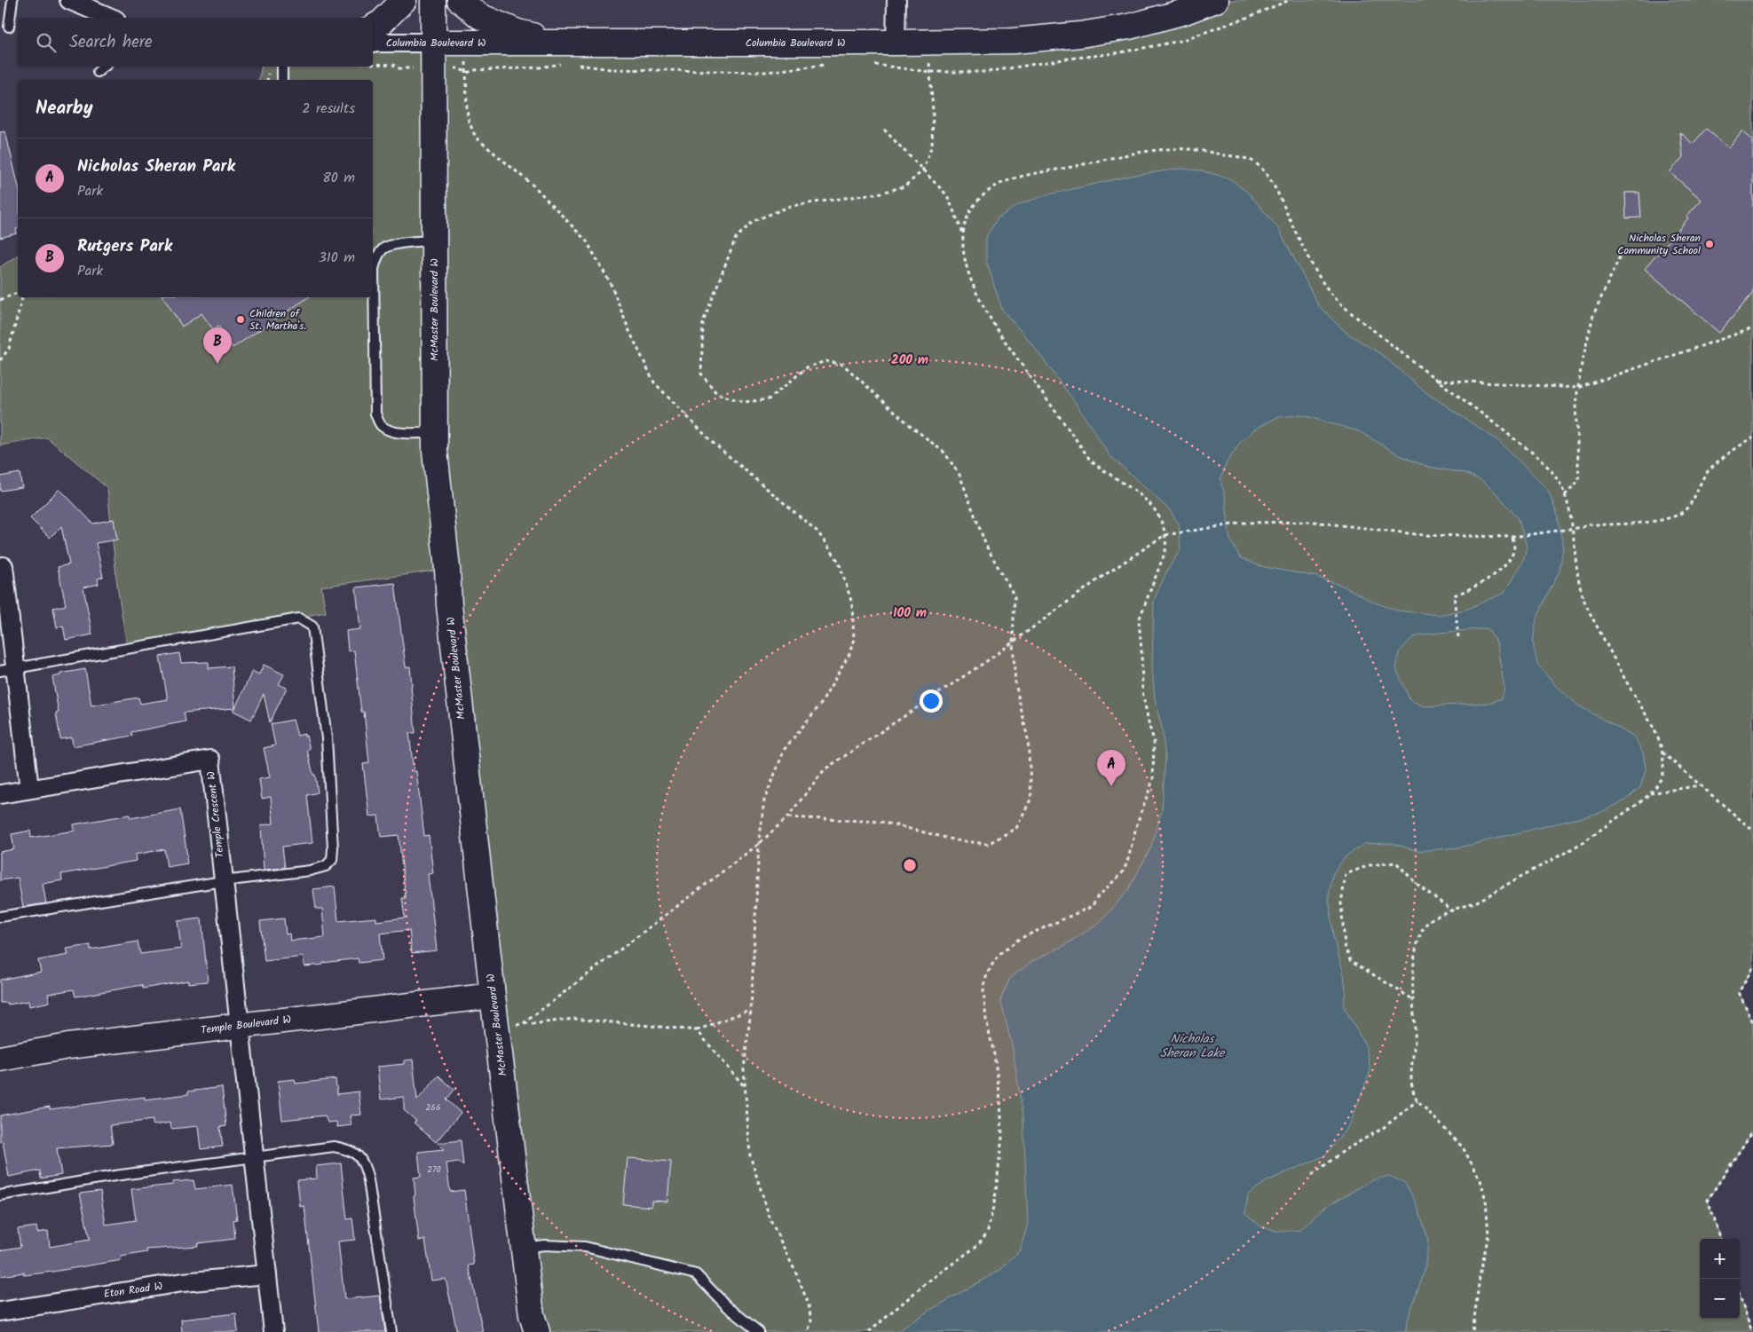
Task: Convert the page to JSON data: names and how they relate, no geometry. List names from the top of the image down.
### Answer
{
  "streets": {
    "street": [
      "Columbia Boulevard W",
      "McMaster Boulevard W",
      "Temple Crescent W",
      "Temple Boulevard W",
      "Eton Road W"
    ]
  },
  "crossings": [
    ["Columbia Boulevard W", "McMaster Boulevard W"],
    ["McMaster Boulevard W", "Temple Boulevard W"],
    ["Temple Crescent W", "Temple Boulevard W"]
  ],
  "water": ["Nicholas Sheran Lake"],
  "places": ["Nicholas Sheran Community School", "Children of St. Martha's."],
  "house_numbers": ["266", "270"],
  "page": {
    "search": "Search here",
    "heading": ["Nearby", "2 results"],
    "list": [
      {
        "mark": "A",
        "name": "Nicholas Sheran Park",
        "note": "Park",
        "value": "80 m"
      },
      {
        "mark": "B",
        "name": "Rutgers Park",
        "note": "Park",
        "value": "310 m"
      }
    ],
    "pins": ["B", "A"],
    "map_buttons": ["+", "−"]
  },
  "rings": ["200 m", "100 m"]
}
